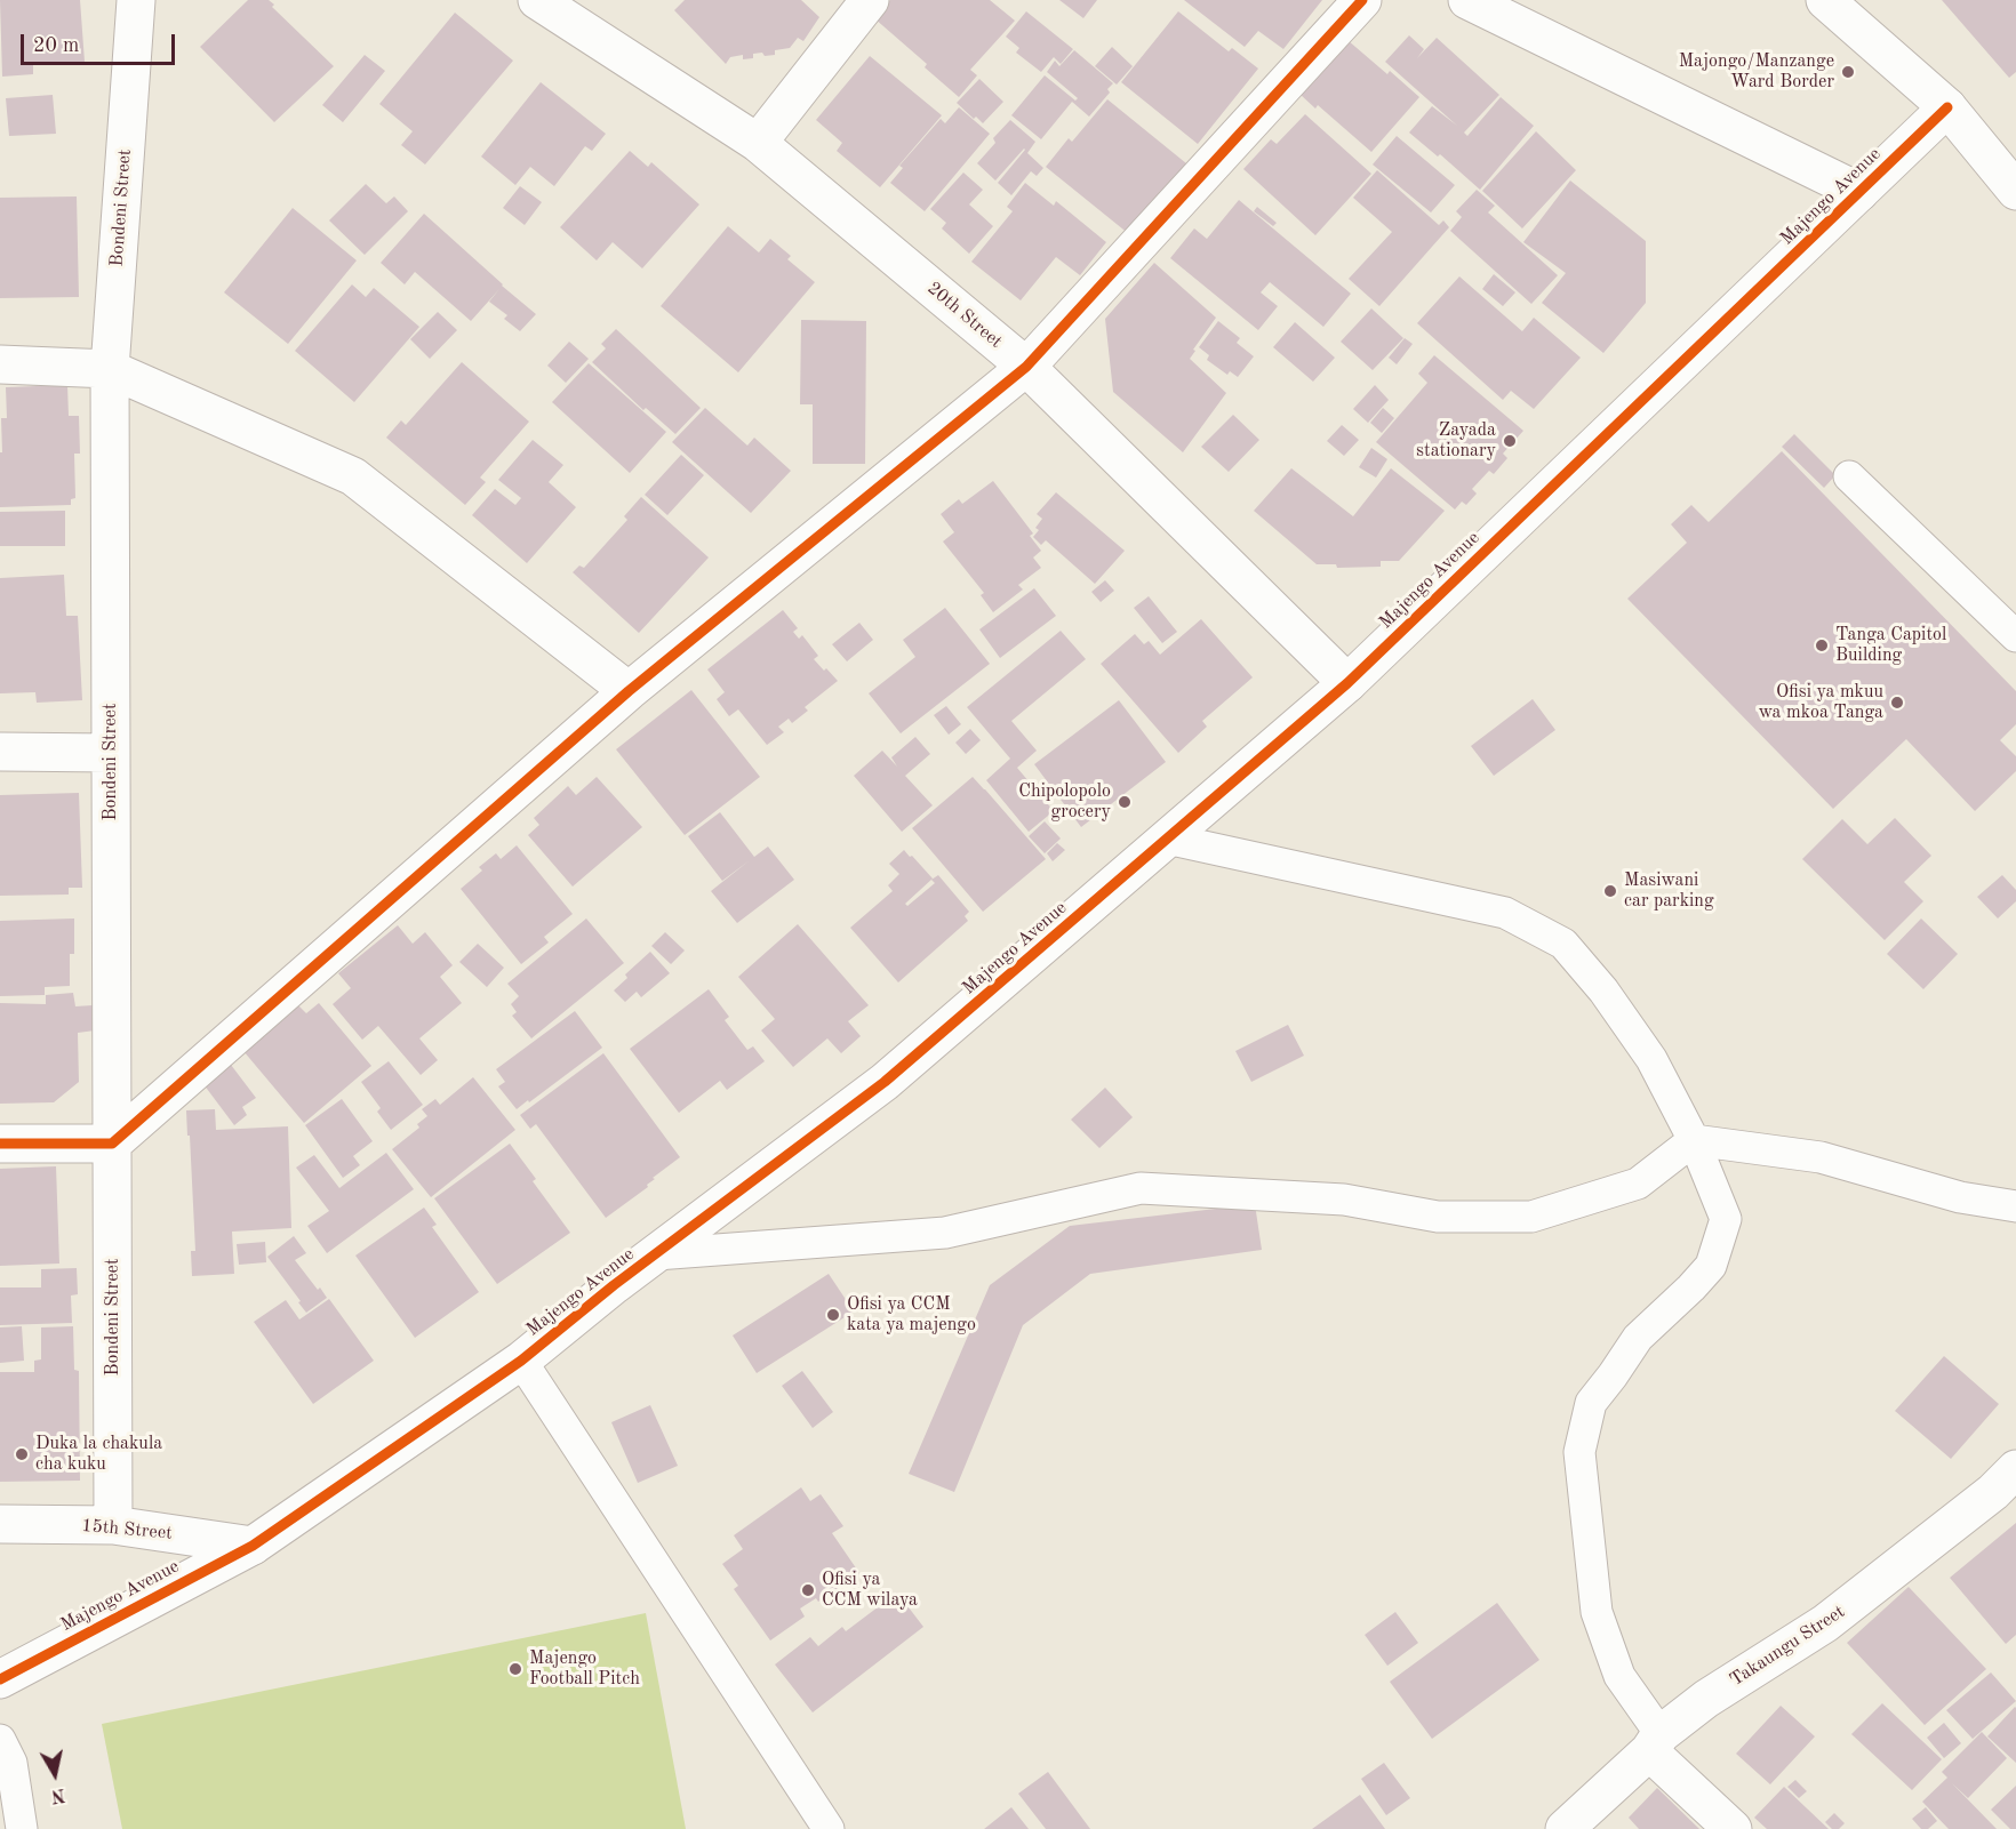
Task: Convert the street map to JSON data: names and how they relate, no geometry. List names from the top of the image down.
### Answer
{
  "streets": {
    "street": [
      "Majengo Avenue",
      "Bondeni Street",
      "20th Street",
      "15th Street",
      "Takaungu Street"
    ]
  },
  "crossings": [
    ["Majengo Avenue", "20th Street"],
    ["Majengo Avenue", "15th Street"],
    ["Bondeni Street", "15th Street"]
  ],
  "places": [
    "Majongo/Manzange Ward Border",
    "Zayada stationary",
    "Tanga Capitol Building",
    "Ofisi ya mkuu wa mkoa Tanga",
    "Chipolopolo grocery",
    "Masiwani car parking",
    "Ofisi ya CCM kata ya majengo",
    "Duka la chakula cha kuku",
    "Ofisi ya CCM wilaya",
    "Majengo Football Pitch"
  ],
  "scale_bar": "20 m",
  "north": "bottom"
}
